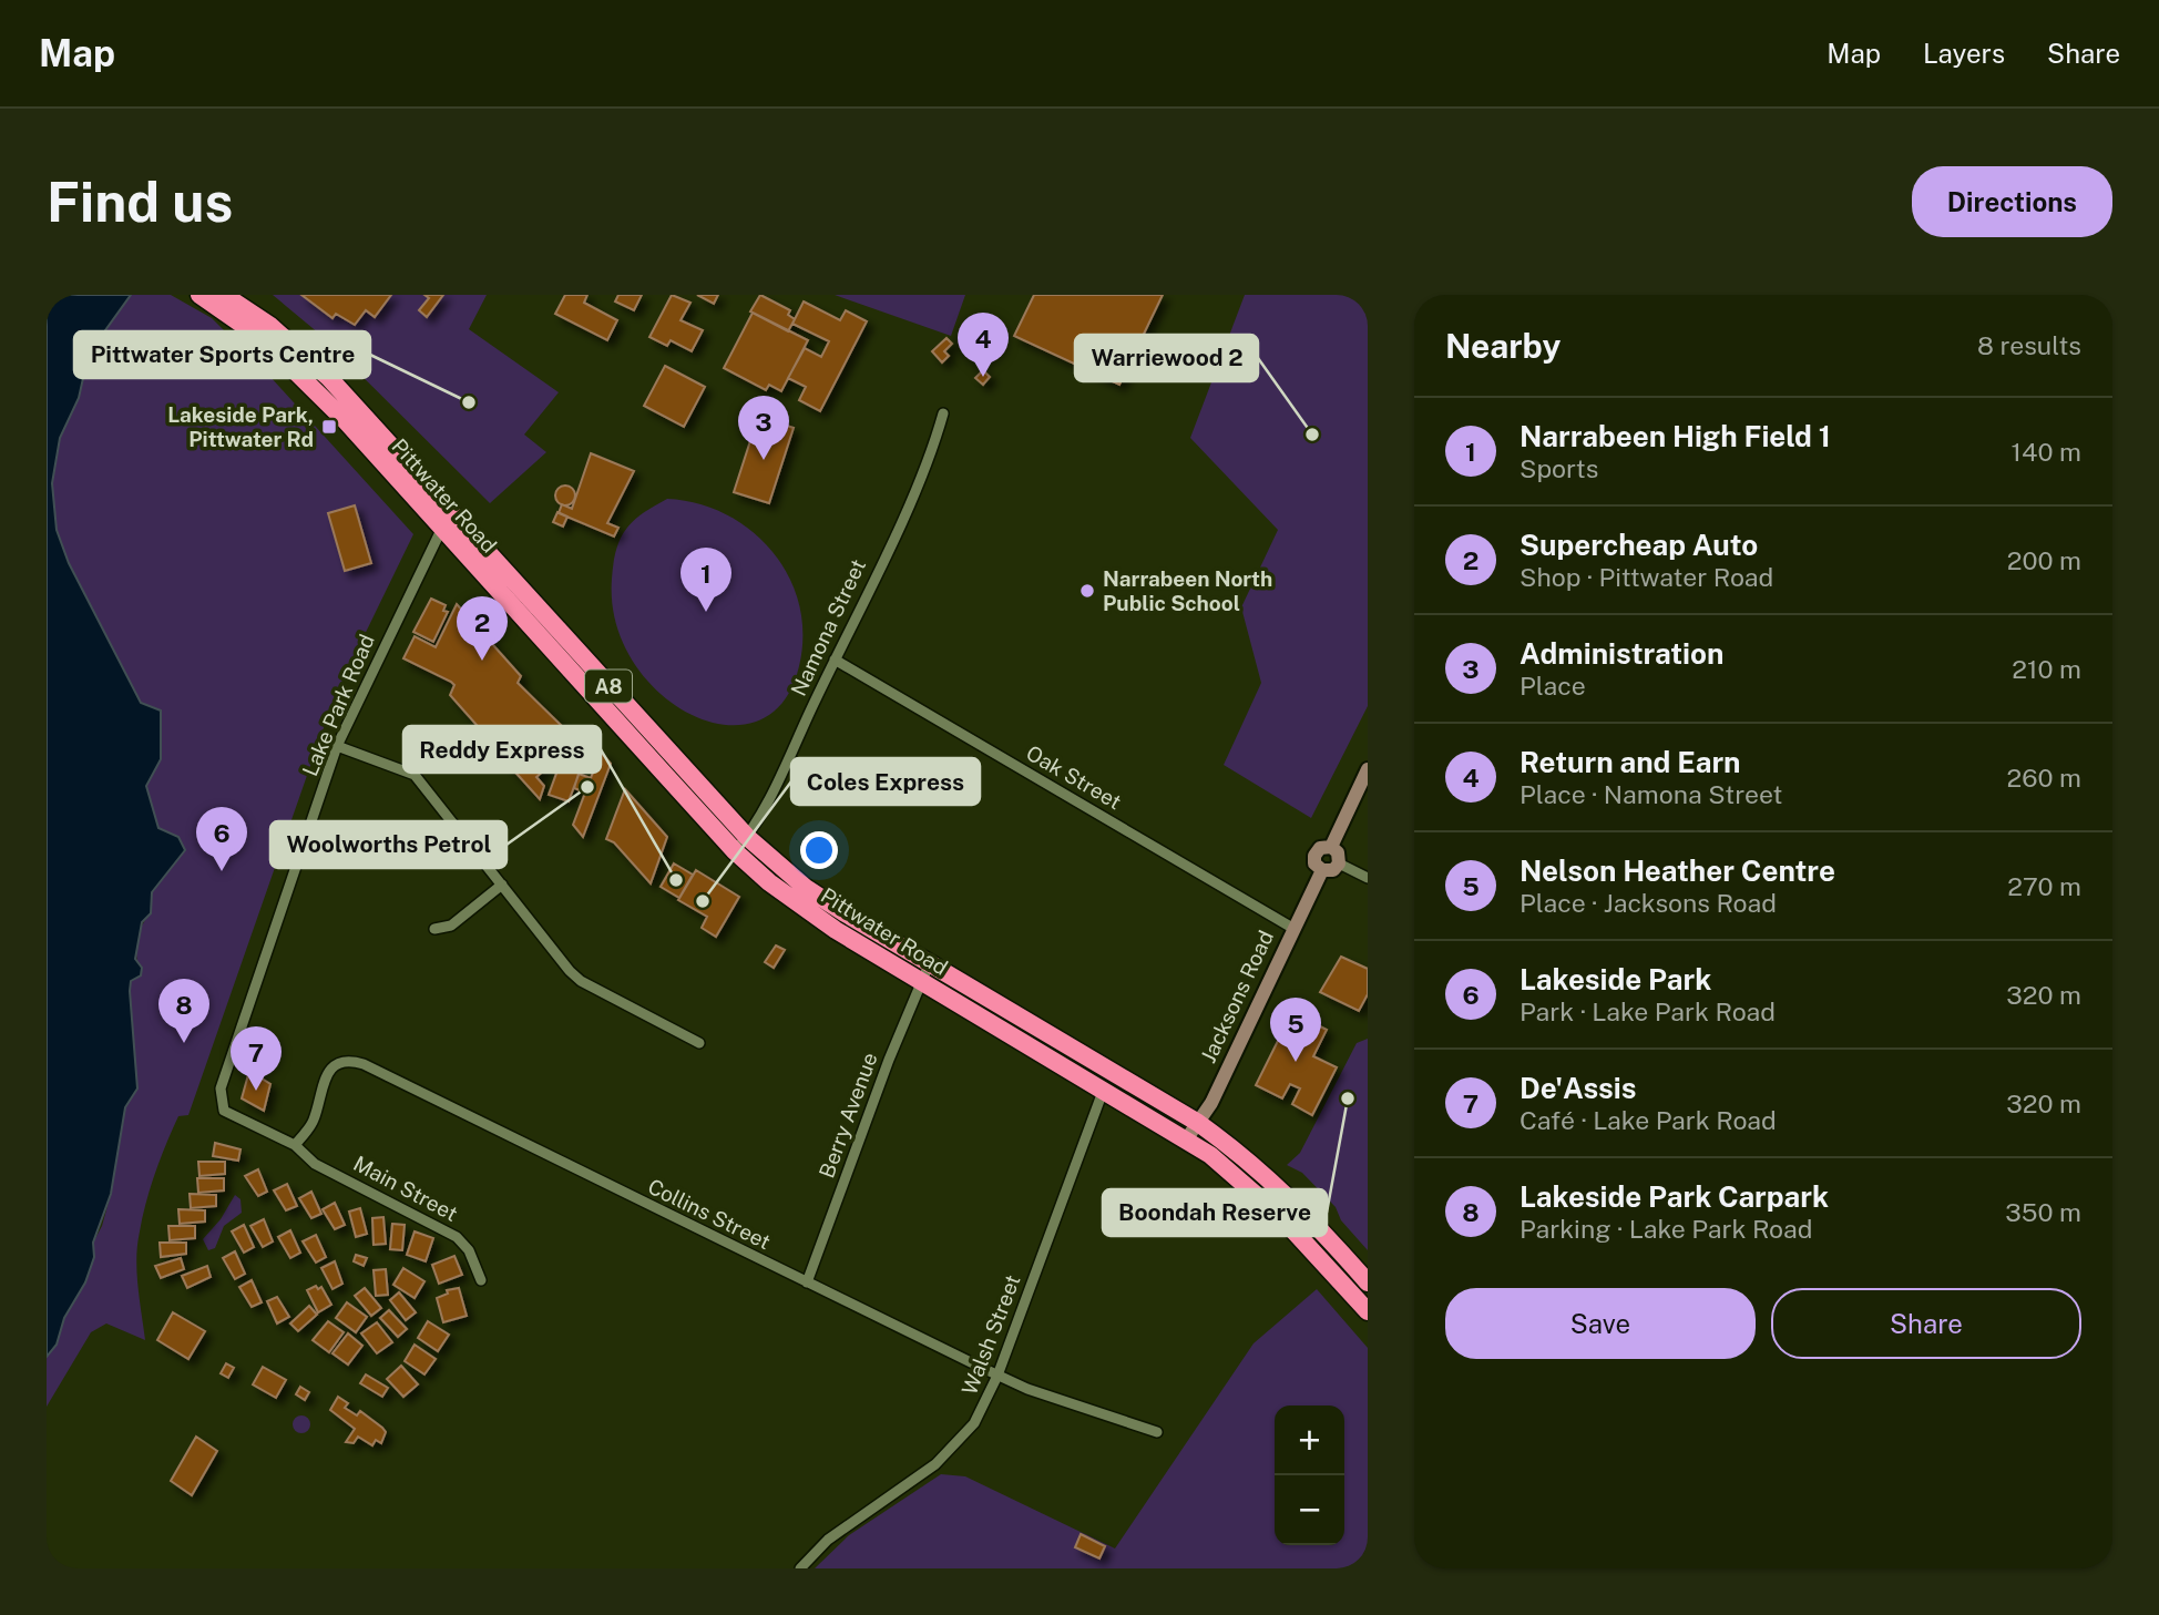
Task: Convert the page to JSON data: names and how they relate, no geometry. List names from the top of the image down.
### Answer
{
  "streets": {
    "highway": ["Pittwater Road", "A8"],
    "street": [
      "Namona Street",
      "Lake Park Road",
      "Oak Street",
      "Jacksons Road",
      "Berry Avenue",
      "Main Street",
      "Collins Street",
      "Walsh Street"
    ]
  },
  "crossings": [
    ["Pittwater Road", "Namona Street"],
    ["Pittwater Road", "Lake Park Road"],
    ["Pittwater Road", "Jacksons Road"],
    ["Pittwater Road", "Berry Avenue"],
    ["Pittwater Road", "Walsh Street"],
    ["Namona Street", "Oak Street"],
    ["Lake Park Road", "Main Street"],
    ["Lake Park Road", "Collins Street"],
    ["Oak Street", "Jacksons Road"],
    ["Berry Avenue", "Collins Street"],
    ["Main Street", "Collins Street"],
    ["Collins Street", "Walsh Street"]
  ],
  "places": {
    "other": [
      "Pittwater Sports Centre",
      "Warriewood 2",
      "Narrabeen North Public School",
      "Woolworths Petrol",
      "Reddy Express",
      "Coles Express",
      "Boondah Reserve"
    ],
    "transit": ["Lakeside Park, Pittwater Rd"]
  },
  "page": {
    "header": "Map",
    "nav": ["Map", "Layers", "Share"],
    "buttons": [
      "Directions",
      ["Save", "Share"]
    ],
    "title": "Find us",
    "heading": ["Nearby", "8 results"],
    "pins": [
      "4",
      "3",
      "1",
      "2",
      "6",
      "8",
      "5",
      "7"
    ],
    "list": [
      {
        "mark": "1",
        "name": "Narrabeen High Field 1",
        "note": "Sports",
        "value": "140 m"
      },
      {
        "mark": "2",
        "name": "Supercheap Auto",
        "note": "Shop · Pittwater Road",
        "value": "200 m"
      },
      {
        "mark": "3",
        "name": "Administration",
        "note": "Place",
        "value": "210 m"
      },
      {
        "mark": "4",
        "name": "Return and Earn",
        "note": "Place · Namona Street",
        "value": "260 m"
      },
      {
        "mark": "5",
        "name": "Nelson Heather Centre",
        "note": "Place · Jacksons Road",
        "value": "270 m"
      },
      {
        "mark": "6",
        "name": "Lakeside Park",
        "note": "Park · Lake Park Road",
        "value": "320 m"
      },
      {
        "mark": "7",
        "name": "De'Assis",
        "note": "Café · Lake Park Road",
        "value": "320 m"
      },
      {
        "mark": "8",
        "name": "Lakeside Park Carpark",
        "note": "Parking · Lake Park Road",
        "value": "350 m"
      }
    ],
    "map_buttons": ["+", "−"]
  }
}
